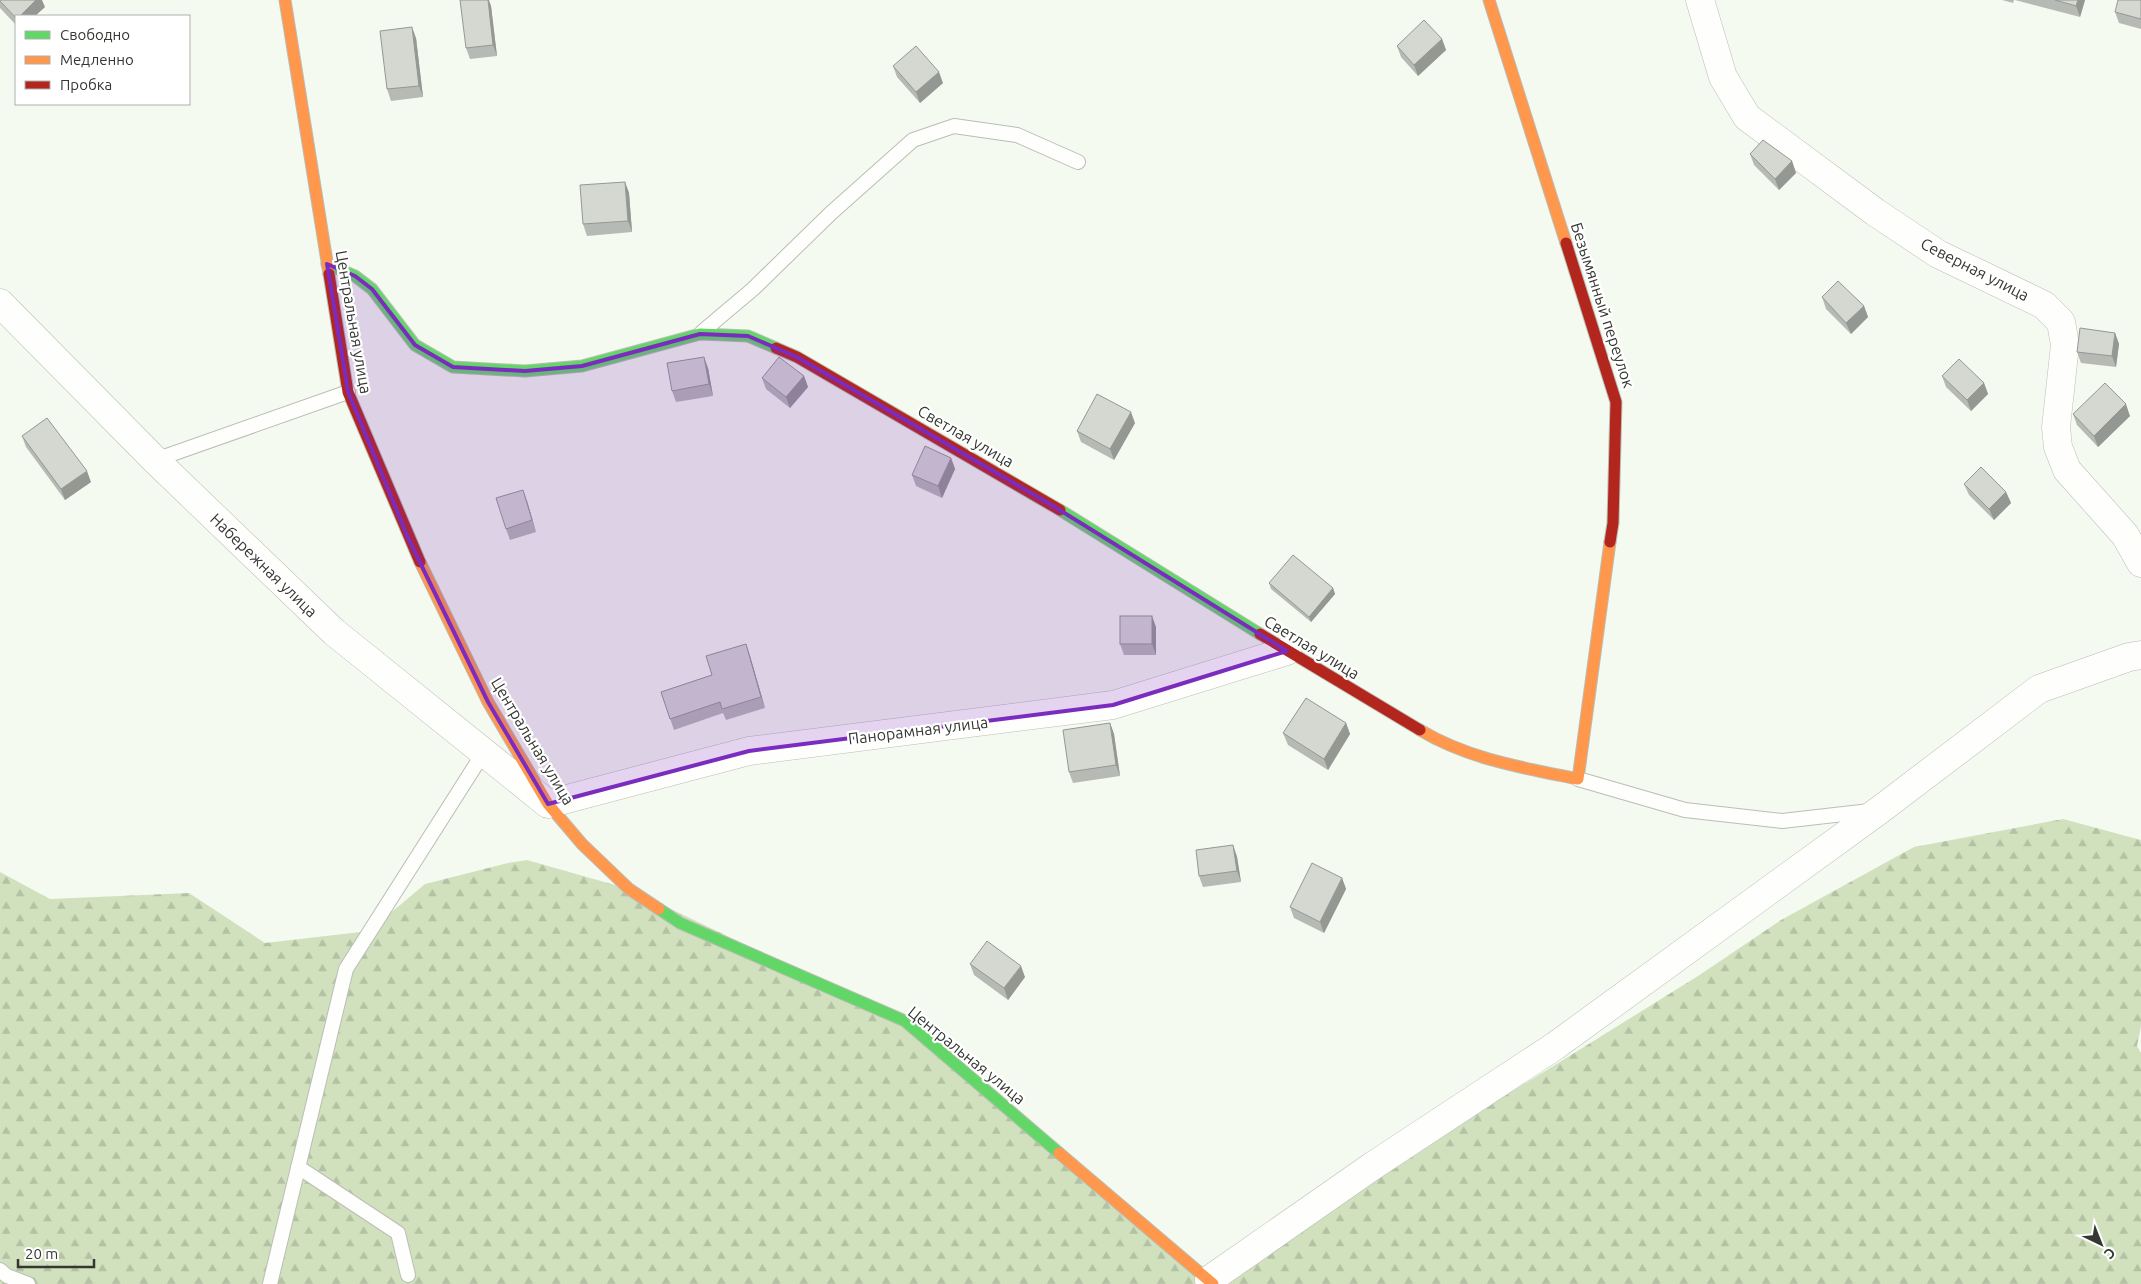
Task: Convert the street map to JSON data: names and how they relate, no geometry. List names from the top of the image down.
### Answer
{
  "streets": {
    "street": [
      "Северная улица",
      "Безымянный переулок",
      "Центральная улица",
      "Светлая улица",
      "Набережная улица",
      "Панорамная улица"
    ]
  },
  "crossings": [
    ["Безымянный переулок", "Светлая улица"],
    ["Центральная улица", "Светлая улица"],
    ["Центральная улица", "Набережная улица"],
    ["Центральная улица", "Панорамная улица"],
    ["Светлая улица", "Панорамная улица"],
    ["Набережная улица", "Панорамная улица"]
  ],
  "legend": ["Свободно", "Медленно", "Пробка"],
  "scale_bar": "20 m",
  "north": "bottom right"
}
